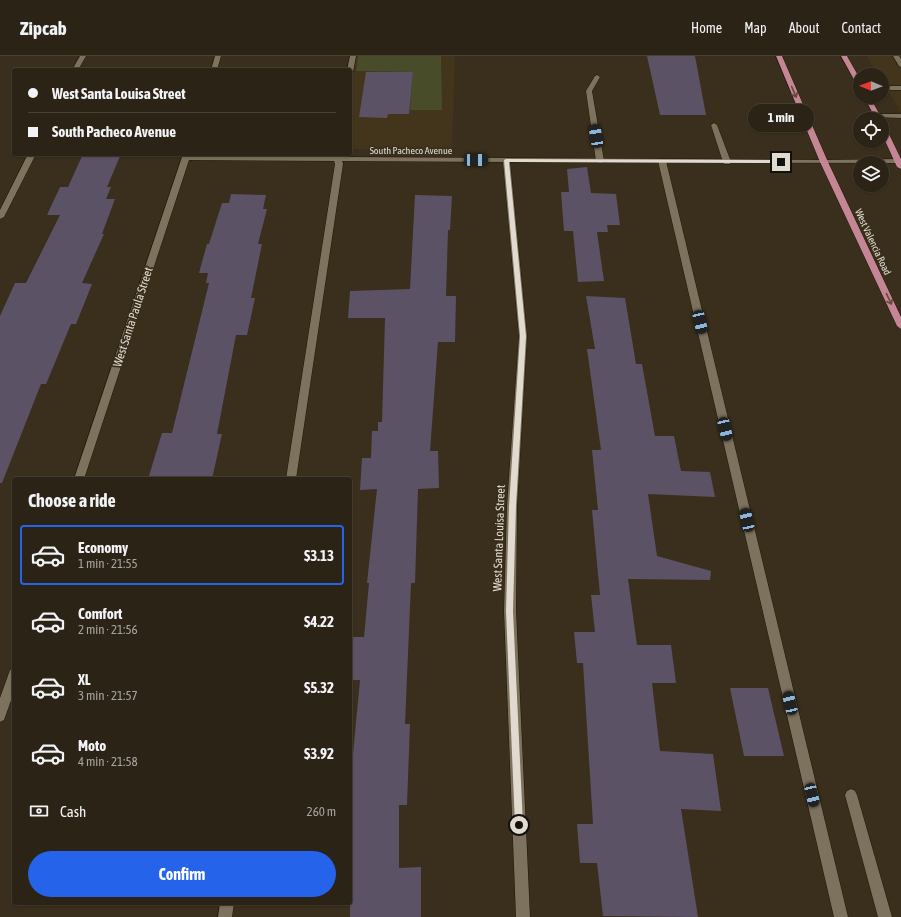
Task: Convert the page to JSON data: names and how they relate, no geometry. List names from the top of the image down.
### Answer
{
  "streets": {
    "main road": ["West Valencia Road"],
    "street": ["South Pacheco Avenue", "West Santa Paula Street", "West Santa Louisa Street"]
  },
  "crossings": [
    ["South Pacheco Avenue", "West Valencia Road"],
    ["South Pacheco Avenue", "West Santa Paula Street"],
    ["South Pacheco Avenue", "West Santa Louisa Street"]
  ],
  "one_way": ["West Valencia Road"],
  "north": "left",
  "page": {
    "header": "Zipcab",
    "nav": [
      "Home",
      "Map",
      "About",
      "Contact"
    ],
    "banner": ["West Santa Louisa Street", "South Pacheco Avenue"],
    "bubble": "1 min",
    "heading": "Choose a ride",
    "list": [
      {
        "name": "Economy",
        "note": "1 min · 21:55",
        "value": "$3.13"
      },
      {
        "name": "Comfort",
        "note": "2 min · 21:56",
        "value": "$4.22"
      },
      {
        "name": "XL",
        "note": "3 min · 21:57",
        "value": "$5.32"
      },
      {
        "name": "Moto",
        "note": "4 min · 21:58",
        "value": "$3.92"
      }
    ],
    "pay": ["Cash", "260 m"],
    "buttons": "Confirm"
  }
}
